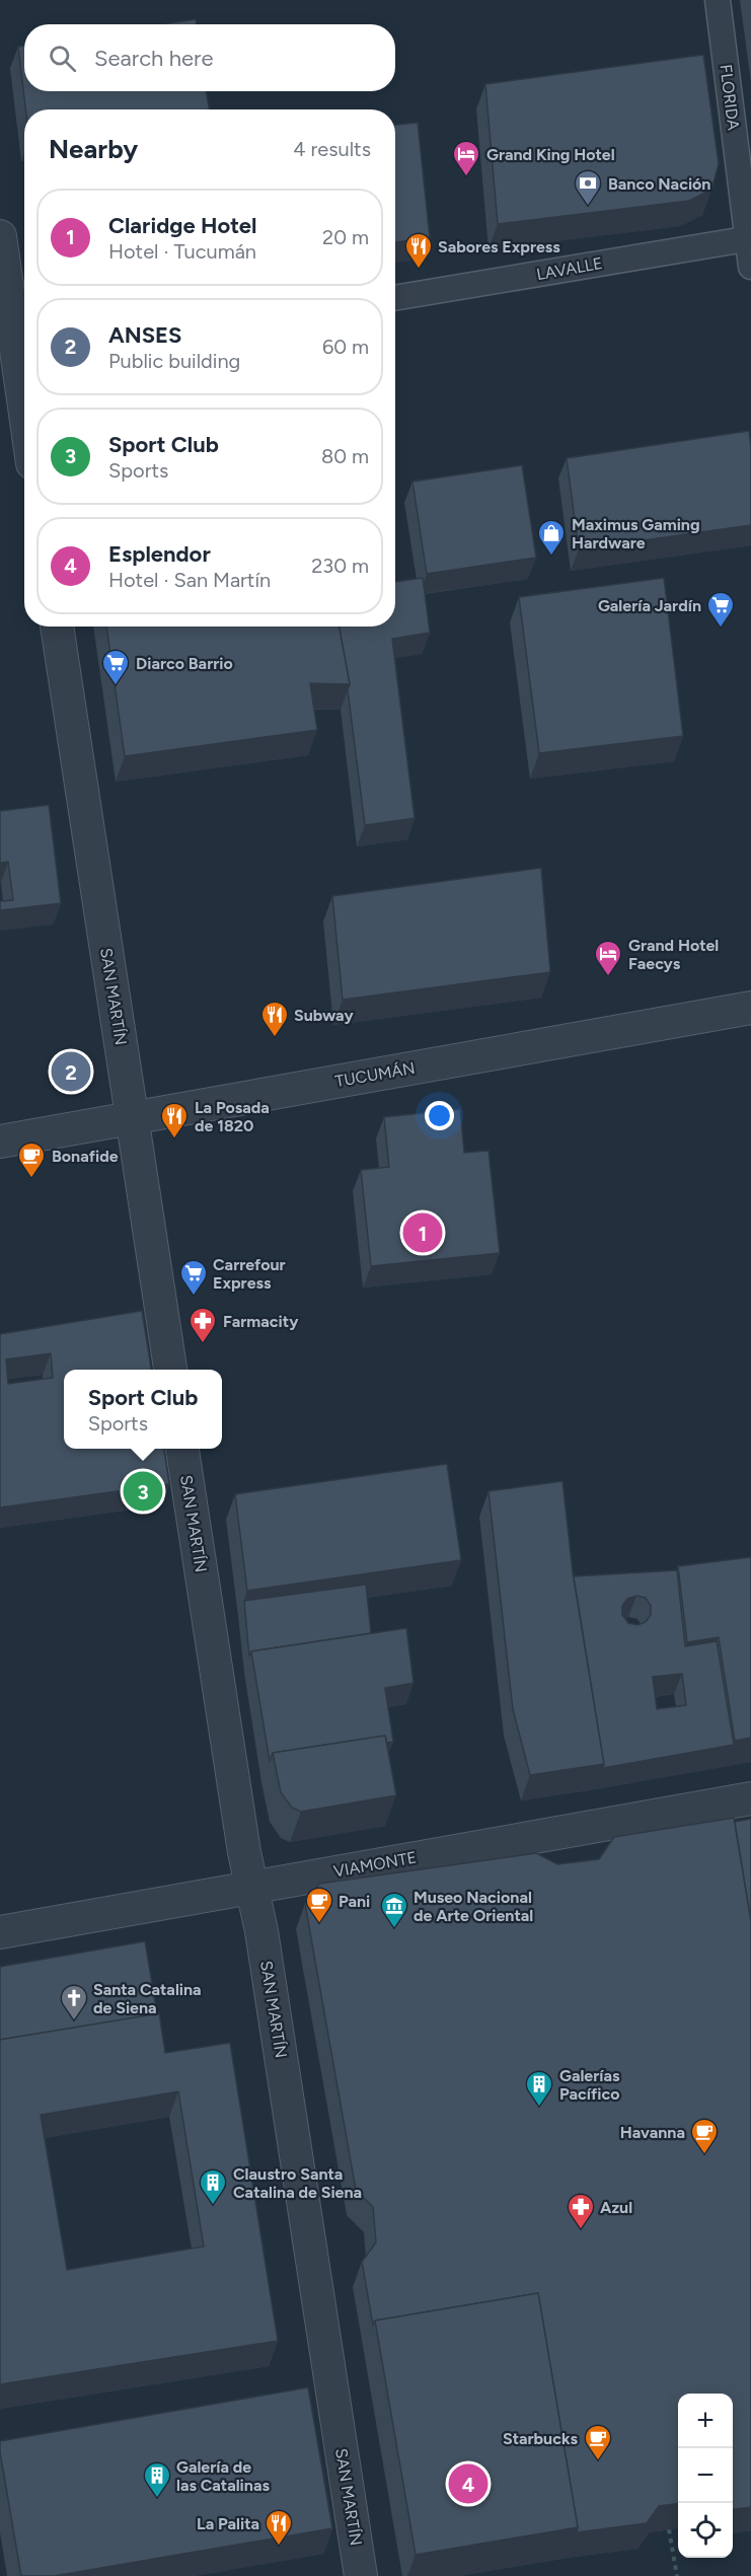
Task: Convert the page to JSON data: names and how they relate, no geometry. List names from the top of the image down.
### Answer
{
  "streets": {
    "street": [
      "FLORIDA",
      "LAVALLE",
      "SAN MARTÍN",
      "TUCUMÁN",
      "VIAMONTE"
    ]
  },
  "crossings": [
    ["FLORIDA", "LAVALLE"],
    ["SAN MARTÍN", "TUCUMÁN"],
    ["SAN MARTÍN", "VIAMONTE"]
  ],
  "places": {
    "hotel": ["Grand King Hotel", "Grand Hotel Faecys"],
    "bank": ["Banco Nación"],
    "restaurant": [
      "Sabores Express",
      "Subway",
      "La Posada de 1820",
      "La Palita"
    ],
    "shop": ["Maximus Gaming Hardware"],
    "supermarket": ["Galería Jardín", "Diarco Barrio", "Carrefour Express"],
    "cafe": [
      "Bonafide",
      "Pani",
      "Havanna",
      "Starbucks"
    ],
    "pharmacy": ["Farmacity", "Azul"],
    "museum": ["Museo Nacional de Arte Oriental"],
    "church": ["Santa Catalina de Siena"],
    "building": ["Galerías Pacífico", "Claustro Santa Catalina de Siena", "Galería de las Catalinas"]
  },
  "page": {
    "search": "Search here",
    "heading": ["Nearby", "4 results"],
    "list": [
      {
        "mark": "1",
        "name": "Claridge Hotel",
        "note": "Hotel · Tucumán",
        "value": "20 m"
      },
      {
        "mark": "2",
        "name": "ANSES",
        "note": "Public building",
        "value": "60 m"
      },
      {
        "mark": "3",
        "name": "Sport Club",
        "note": "Sports",
        "value": "80 m"
      },
      {
        "mark": "4",
        "name": "Esplendor",
        "note": "Hotel · San Martín",
        "value": "230 m"
      }
    ],
    "pins": [
      "2",
      "1",
      "3",
      "4"
    ],
    "popup": ["Sport Club", "Sports"],
    "map_buttons": ["+", "−"]
  }
}
